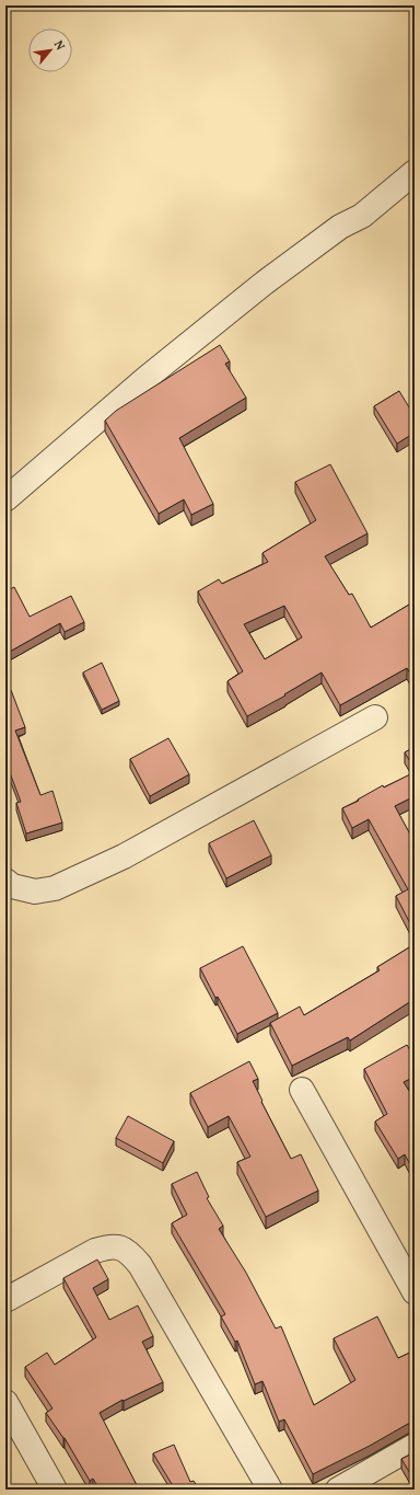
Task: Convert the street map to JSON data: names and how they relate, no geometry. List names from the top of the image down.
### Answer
{
  "north": "top right"
}
